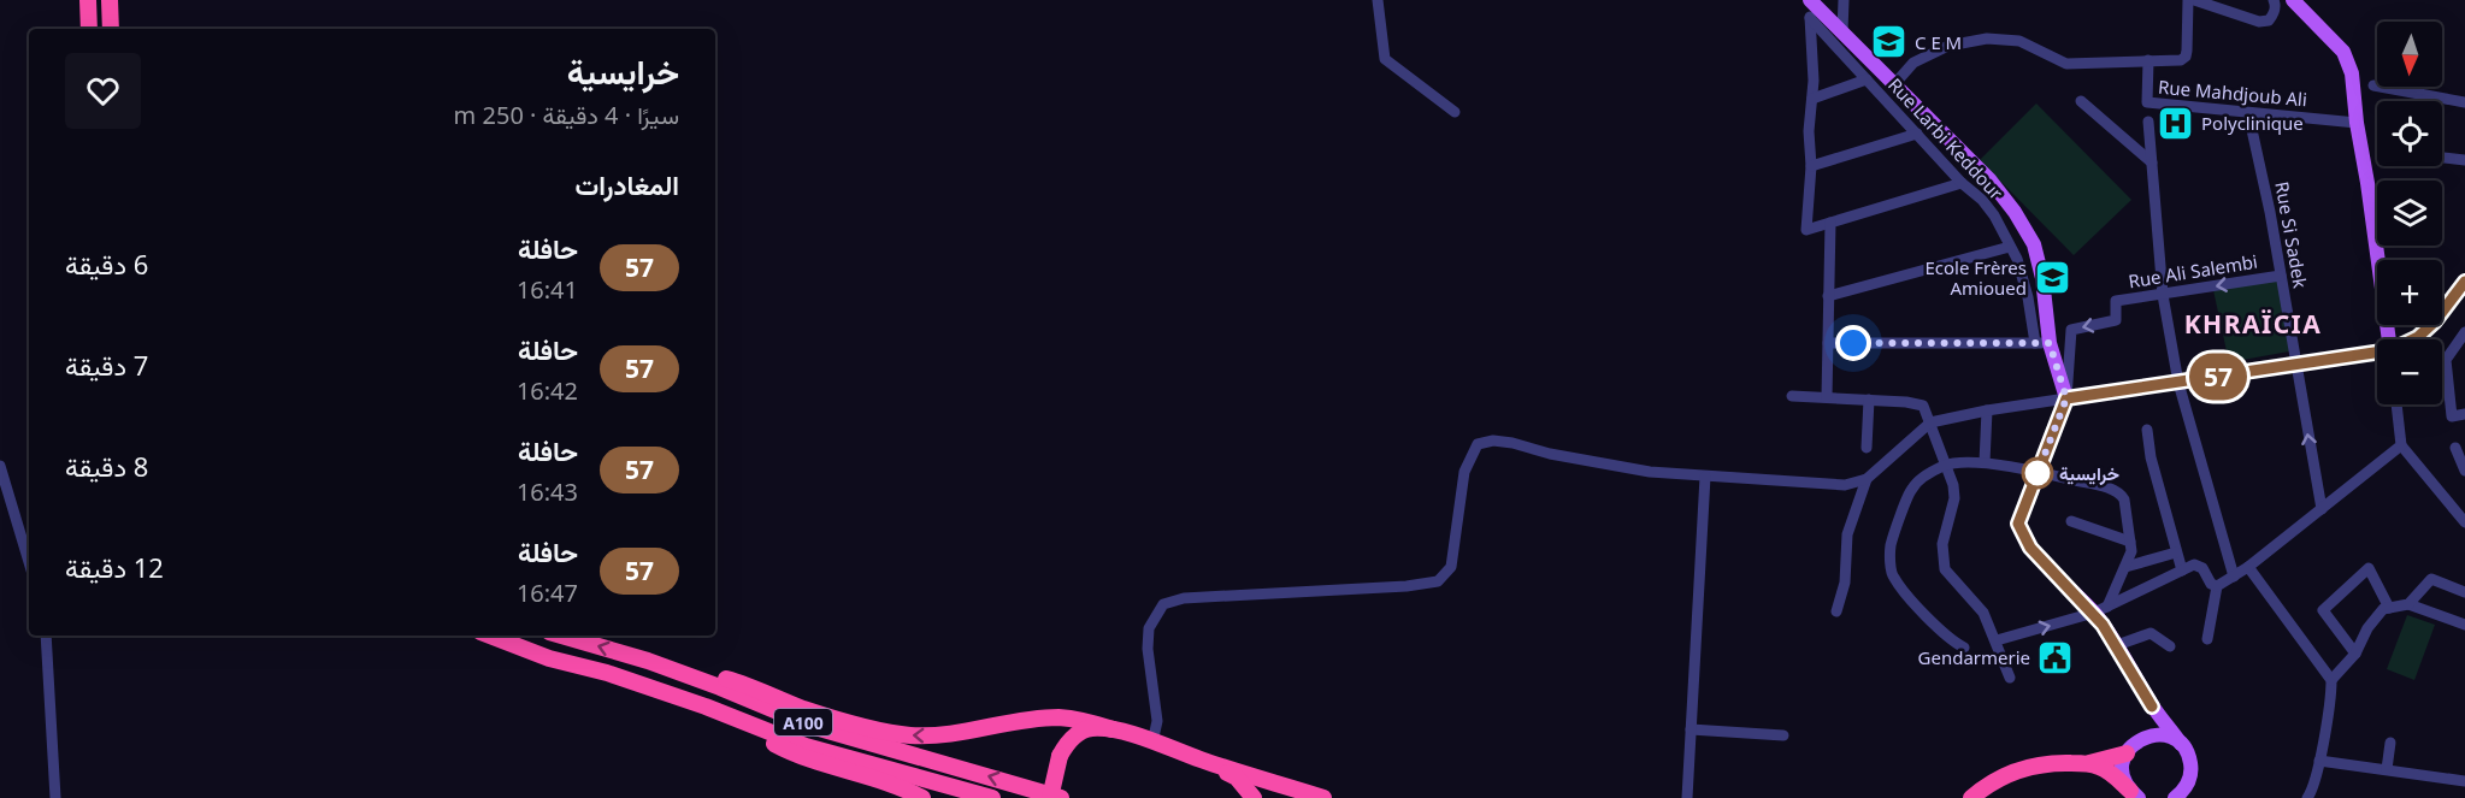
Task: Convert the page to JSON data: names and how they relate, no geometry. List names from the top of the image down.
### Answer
{
  "streets": {
    "highway": ["A100"],
    "street": [
      "Rue Mahdjoub Ali",
      "Rue Larbi Keddour",
      "Rue Si Sadek",
      "Rue Ali Salembi"
    ]
  },
  "crossings": [
    ["Rue Mahdjoub Ali", "Rue Si Sadek"],
    ["Rue Si Sadek", "Rue Ali Salembi"]
  ],
  "one_way": ["Rue Si Sadek", "Rue Ali Salembi"],
  "districts": ["KHRAÏCIA"],
  "places": {
    "school or university": ["C E M", "Ecole Frères Amioued"],
    "hospital": ["Polyclinique"],
    "other": ["خرايسية"],
    "public building": ["Gendarmerie"]
  },
  "lines": ["bus line 57"],
  "north": "bottom",
  "page": {
    "on_map": "57",
    "map_buttons": ["+", "−"],
    "heading": [
      ["خرايسية", "سيرًا · 4 دقيقة · 250 m"],
      "المغادرات"
    ],
    "list": [
      {
        "mark": "57",
        "name": "حافلة",
        "note": "16:41",
        "value": "6 دقيقة"
      },
      {
        "mark": "57",
        "name": "حافلة",
        "note": "16:42",
        "value": "7 دقيقة"
      },
      {
        "mark": "57",
        "name": "حافلة",
        "note": "16:43",
        "value": "8 دقيقة"
      },
      {
        "mark": "57",
        "name": "حافلة",
        "note": "16:47",
        "value": "12 دقيقة"
      }
    ]
  }
}
